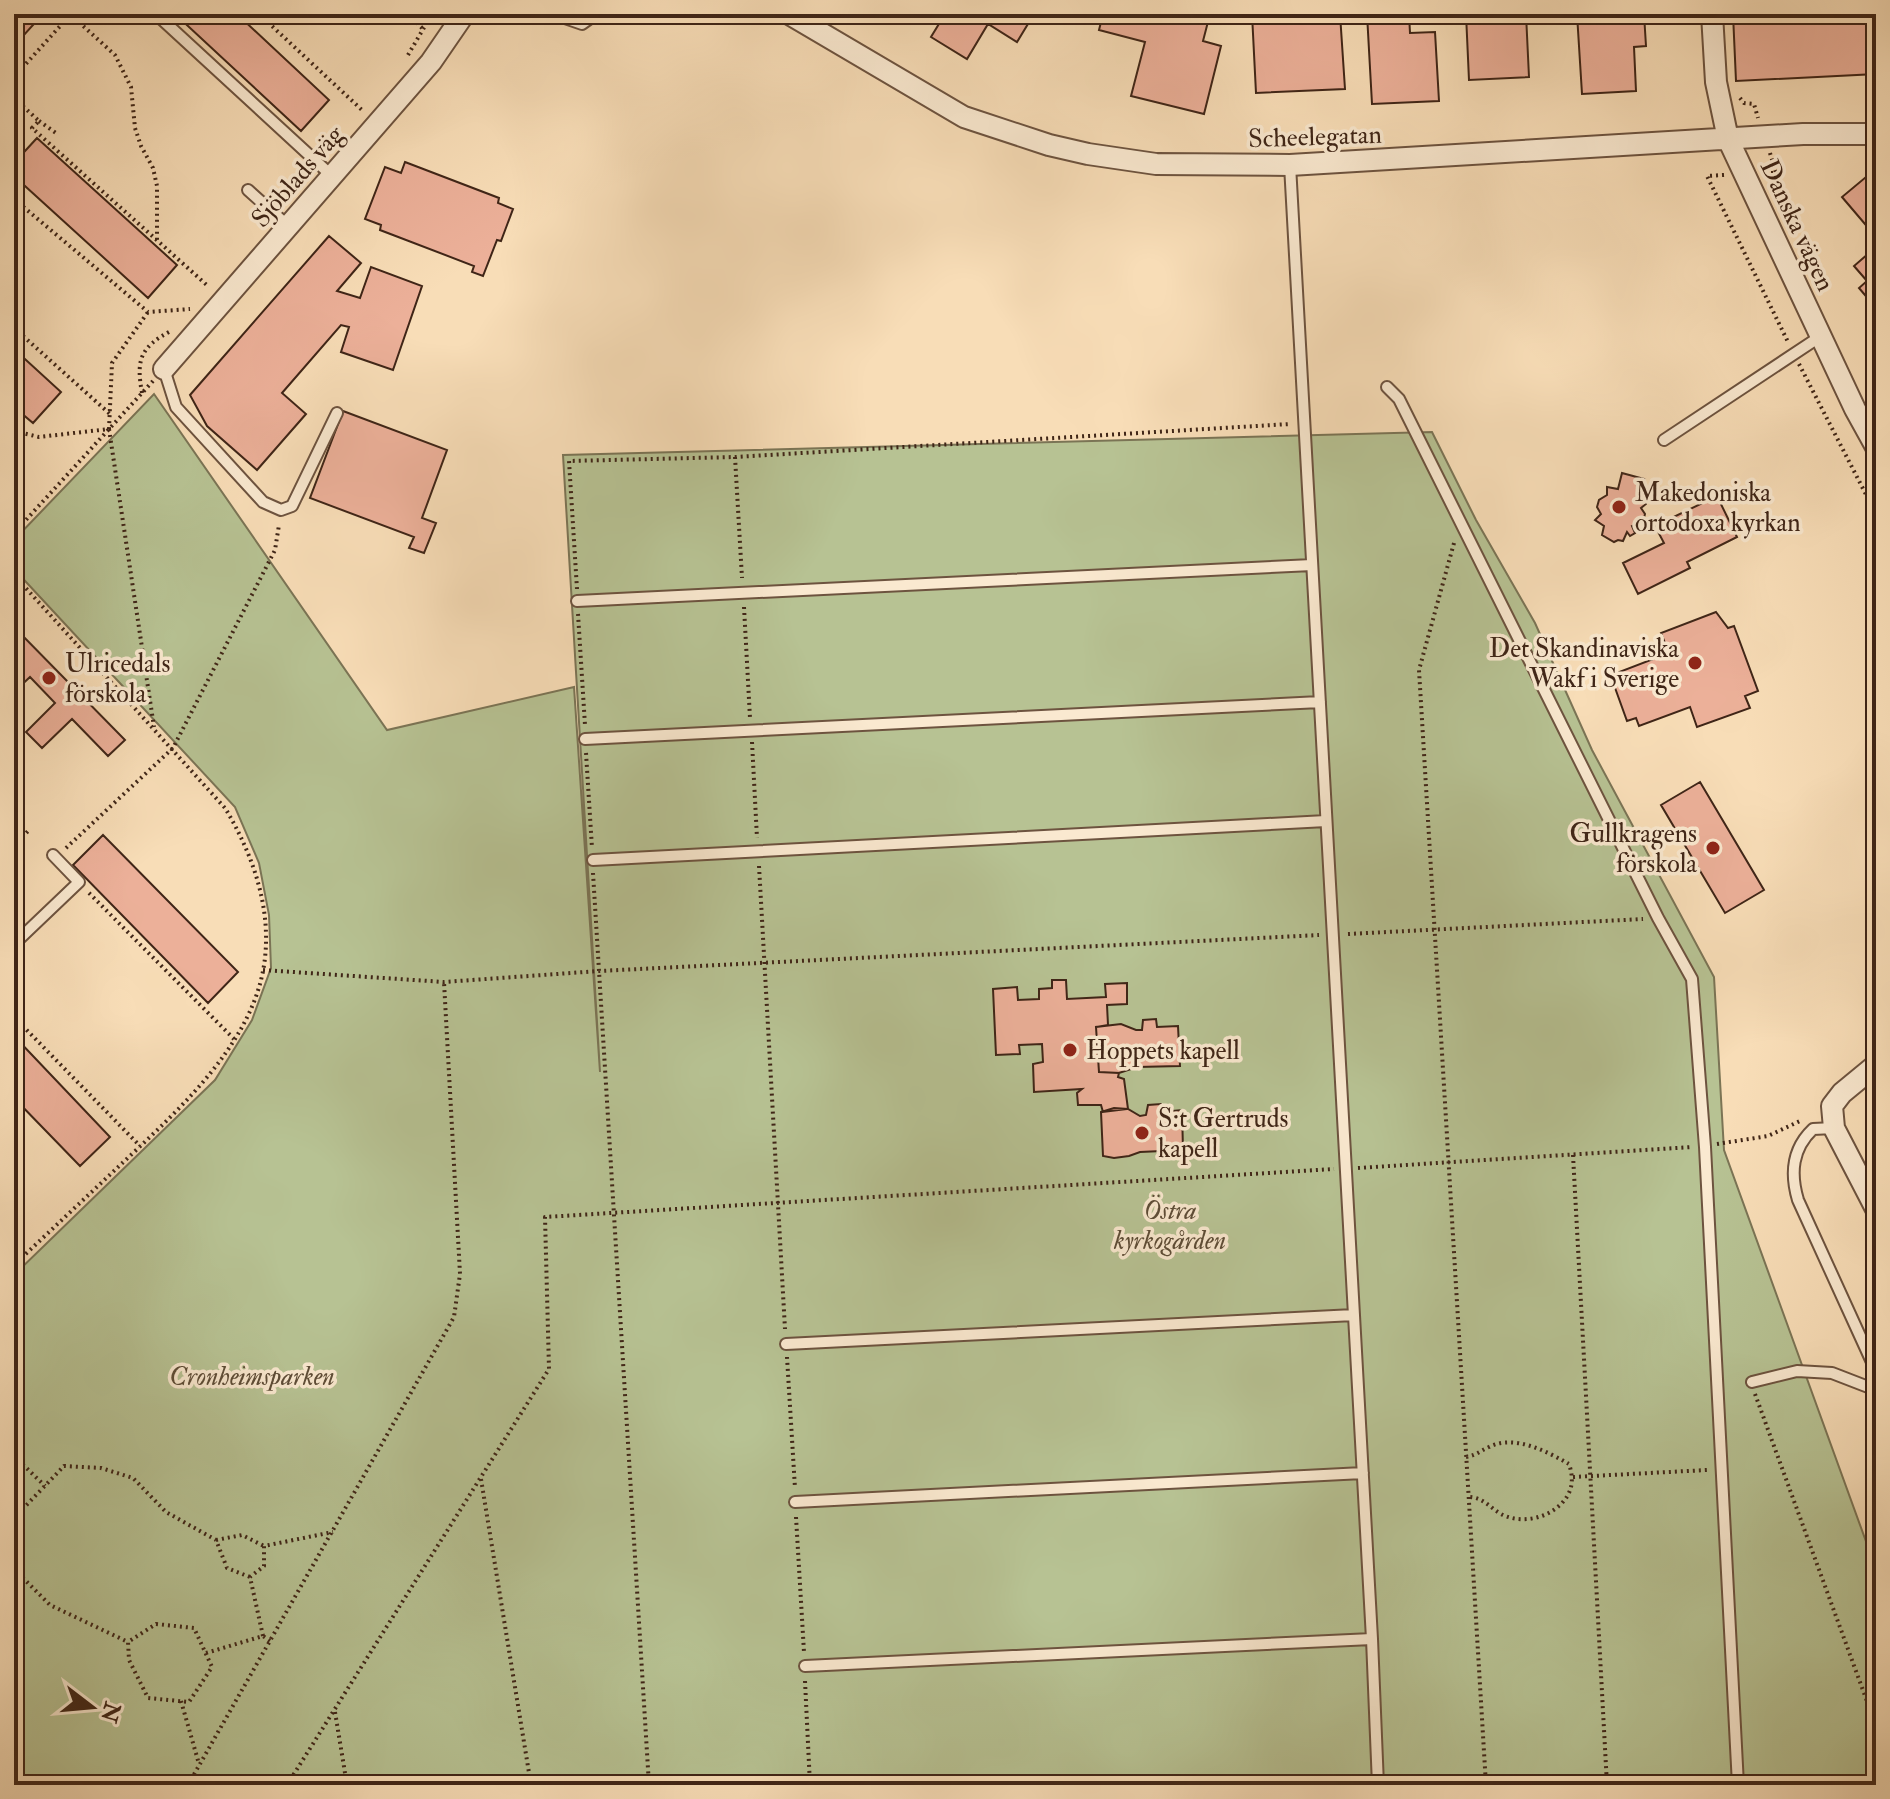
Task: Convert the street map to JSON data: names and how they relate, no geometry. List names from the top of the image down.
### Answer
{
  "streets": {
    "street": ["Scheelegatan", "Sjöblads väg", "Danska vägen"]
  },
  "crossings": [
    ["Scheelegatan", "Danska vägen"]
  ],
  "parks": ["Östra kyrkogården", "Cronheimsparken"],
  "places": [
    "Makedoniska ortodoxa kyrkan",
    "Det Skandinaviska Wakf i Sverige",
    "Ulricedals förskola",
    "Gullkragens förskola",
    "Hoppets kapell",
    "S:t Gertruds kapell"
  ],
  "north": "right"
}
